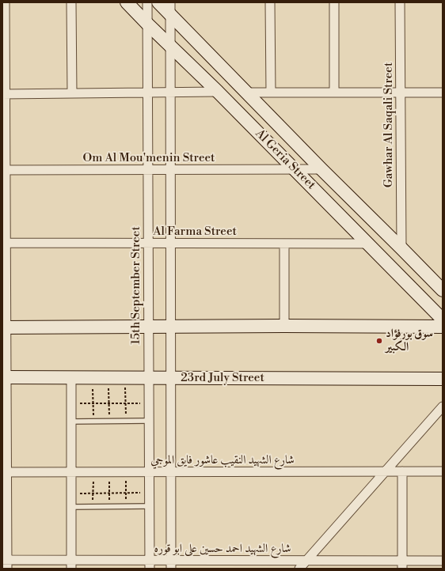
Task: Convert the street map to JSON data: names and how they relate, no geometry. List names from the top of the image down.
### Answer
{
  "streets": {
    "street": [
      "Gawhar Al Saqali Street",
      "Om Al Mou'menin Street",
      "Al Geria Street",
      "Al Farma Street",
      "15th September Street",
      "23rd July Street",
      "شارع الشهيد النقيب عاشور فايق الموجي",
      "شارع الشهيد احمد حسين على ابو قوره"
    ]
  },
  "crossings": [
    ["Gawhar Al Saqali Street", "Al Geria Street"],
    ["Om Al Mou'menin Street", "Al Geria Street"],
    ["Om Al Mou'menin Street", "15th September Street"],
    ["Al Geria Street", "Al Farma Street"],
    ["Al Geria Street", "15th September Street"],
    ["Al Farma Street", "15th September Street"],
    ["15th September Street", "23rd July Street"],
    ["15th September Street", "شارع الشهيد النقيب عاشور فايق الموجي"],
    ["15th September Street", "شارع الشهيد احمد حسين على ابو قوره"]
  ],
  "places": ["سوق بورفؤاد الكبير"]
}
